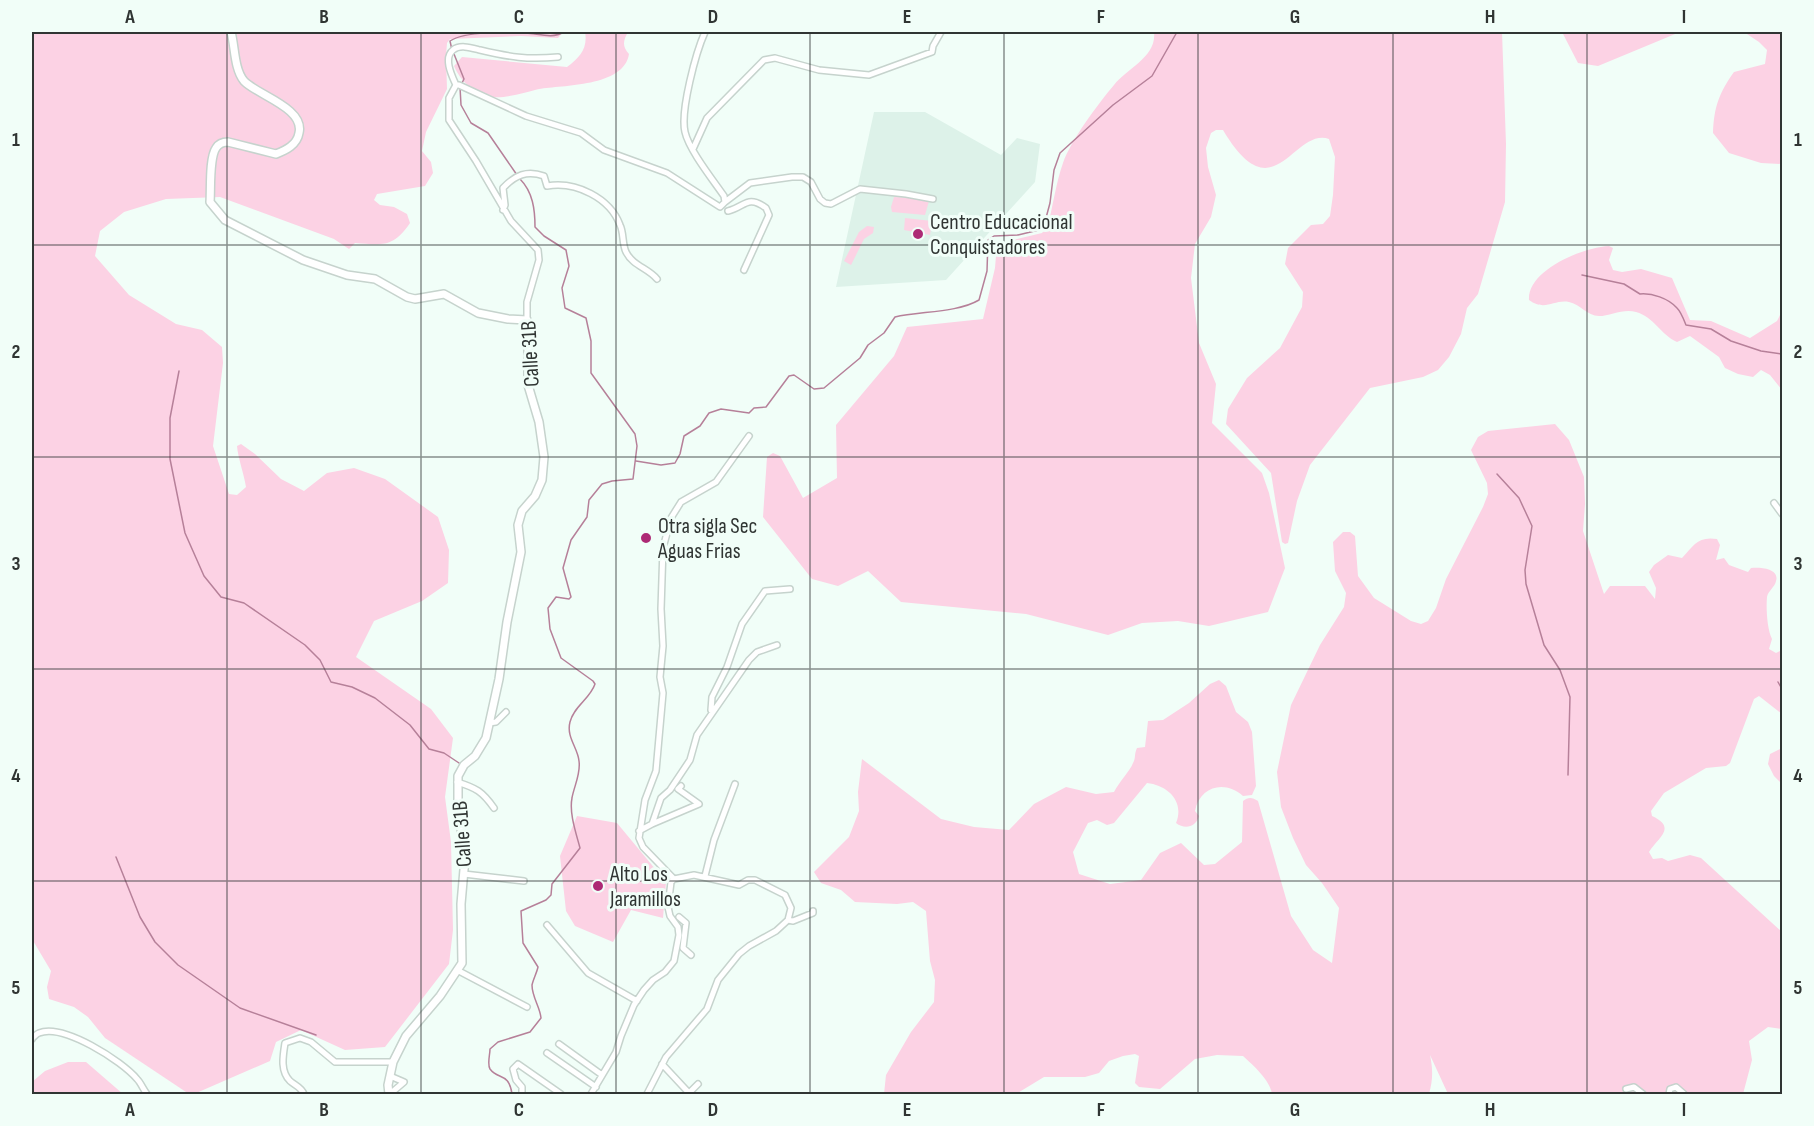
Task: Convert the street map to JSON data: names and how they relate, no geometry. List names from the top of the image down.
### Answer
{
  "streets": {
    "street": ["Calle 31B"]
  },
  "places": ["Centro Educacional Conquistadores", "Otra sigla Sec Aguas Frias", "Alto Los Jaramillos"],
  "grid": {
    "columns": [
      "A",
      "B",
      "C",
      "D",
      "E",
      "F",
      "G",
      "H",
      "I"
    ],
    "rows": [
      "1",
      "2",
      "3",
      "4",
      "5"
    ]
  }
}
